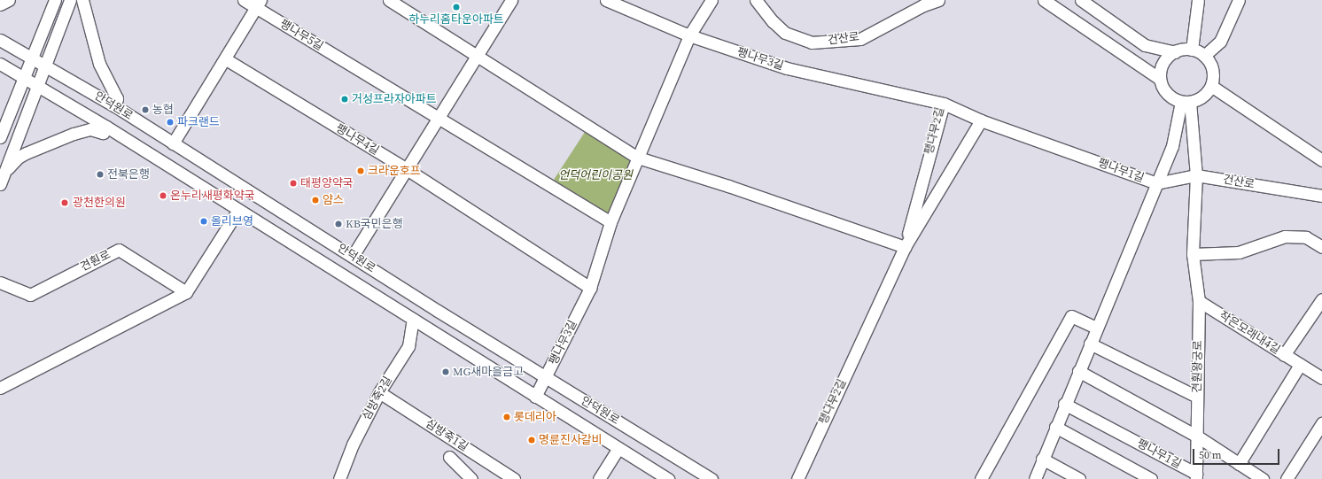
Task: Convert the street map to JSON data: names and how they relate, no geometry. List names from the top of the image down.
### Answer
{
  "streets": {
    "street": [
      "팽나무5길",
      "건산로",
      "팽나무3길",
      "안덕원로",
      "팽나무2길",
      "팽나무4길",
      "팽나무1길",
      "견훤로",
      "작은모래내4길",
      "견훤왕궁로",
      "심방죽2길",
      "심방죽1길"
    ]
  },
  "crossings": [
    ["건산로", "팽나무1길"],
    ["건산로", "견훤왕궁로"],
    ["팽나무3길", "안덕원로"],
    ["팽나무3길", "팽나무2길"],
    ["팽나무3길", "팽나무4길"],
    ["안덕원로", "심방죽2길"],
    ["팽나무2길", "팽나무1길"],
    ["팽나무1길", "견훤왕궁로"],
    ["작은모래내4길", "견훤왕궁로"],
    ["심방죽2길", "심방죽1길"]
  ],
  "parks": ["언덕어린이공원"],
  "places": [
    "하누리홈타운아파트",
    "거성프라자아파트",
    "농협",
    "파크랜드",
    "크라운호프",
    "전북은행",
    "태평양약국",
    "온누리새평화약국",
    "얌스",
    "광천한의원",
    "올리브영",
    "KB국민은행",
    "MG새마을금고",
    "롯데리아",
    "명륜진사갈비"
  ],
  "scale_bar": "50 m"
}
